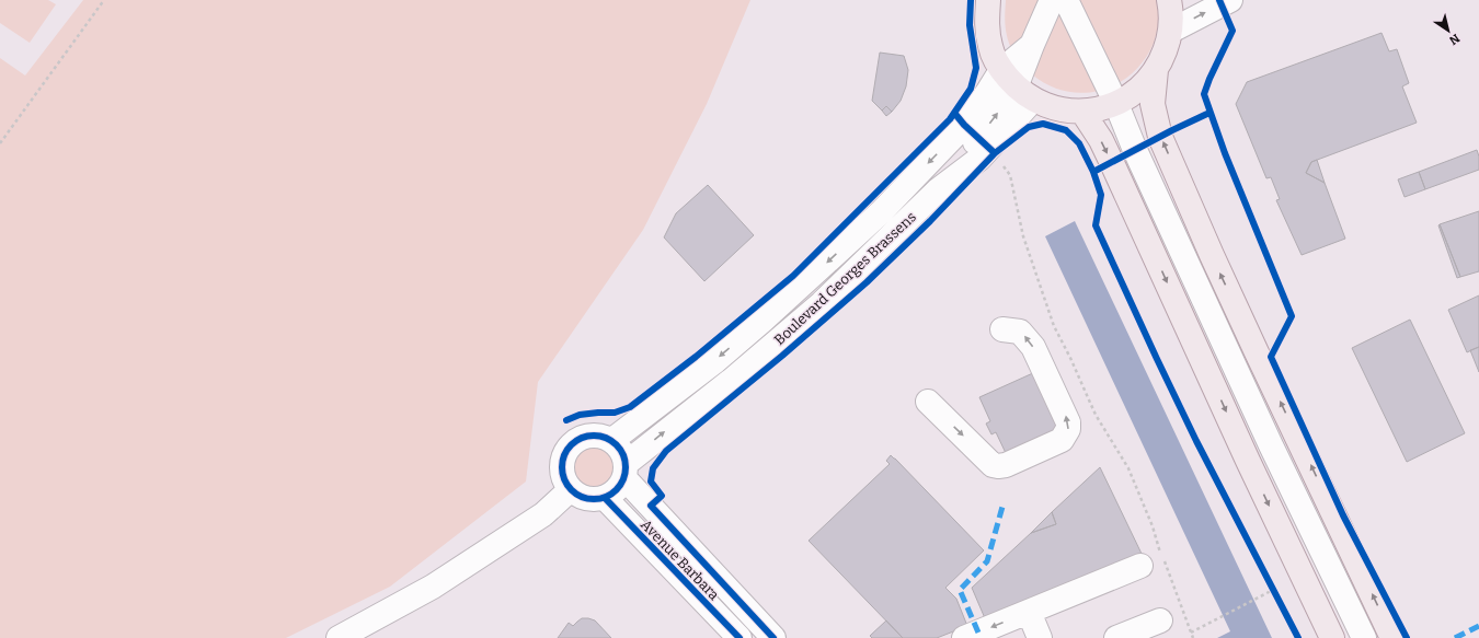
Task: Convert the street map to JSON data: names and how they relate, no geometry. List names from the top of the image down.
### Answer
{
  "streets": {
    "street": ["Boulevard Georges Brassens", "Avenue Barbara"]
  },
  "crossings": [
    ["Boulevard Georges Brassens", "Avenue Barbara"]
  ],
  "north": "bottom right"
}
